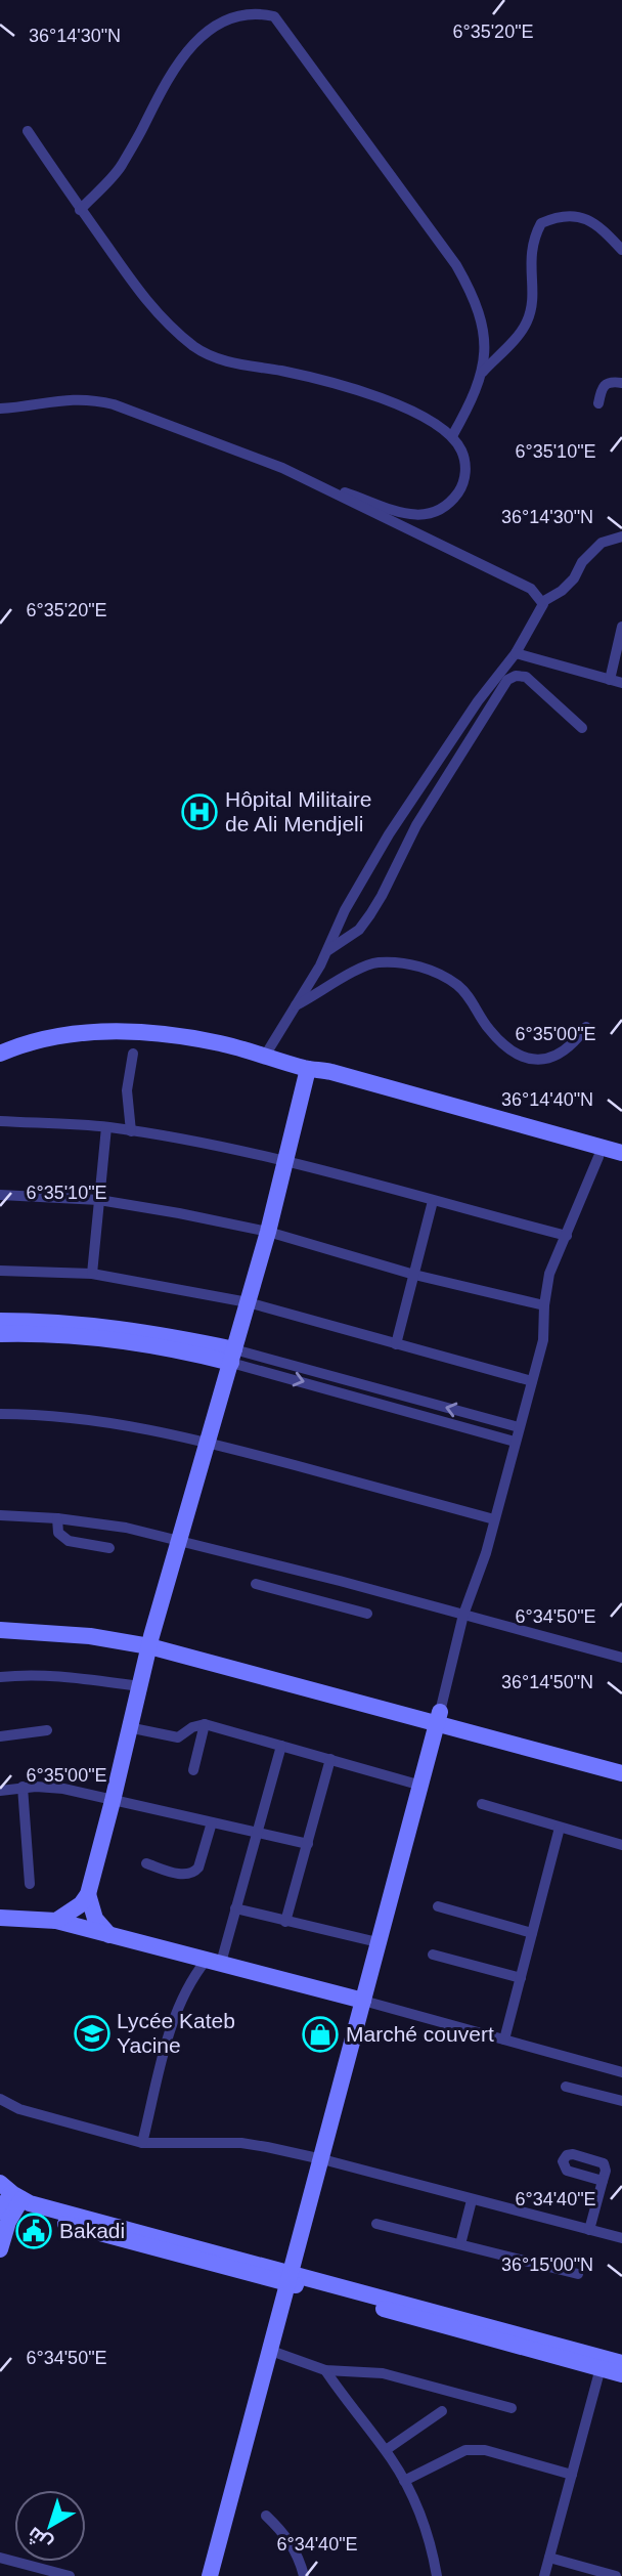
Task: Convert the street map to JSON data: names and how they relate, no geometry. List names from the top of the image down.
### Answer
{
  "places": {
    "hospital": ["Hôpital Militaire de Ali Mendjeli"],
    "school or university": ["Lycée Kateb Yacine"],
    "shop": ["Marché couvert"],
    "public building": ["Bakadi"]
  },
  "north": "bottom left",
  "coordinates": [
    "6°35'20\"E",
    "36°14'30\"N",
    "6°35'10\"E",
    "6°35'00\"E",
    "36°14'40\"N",
    "6°34'50\"E",
    "36°14'50\"N",
    "6°34'40\"E",
    "36°15'00\"N"
  ]
}
